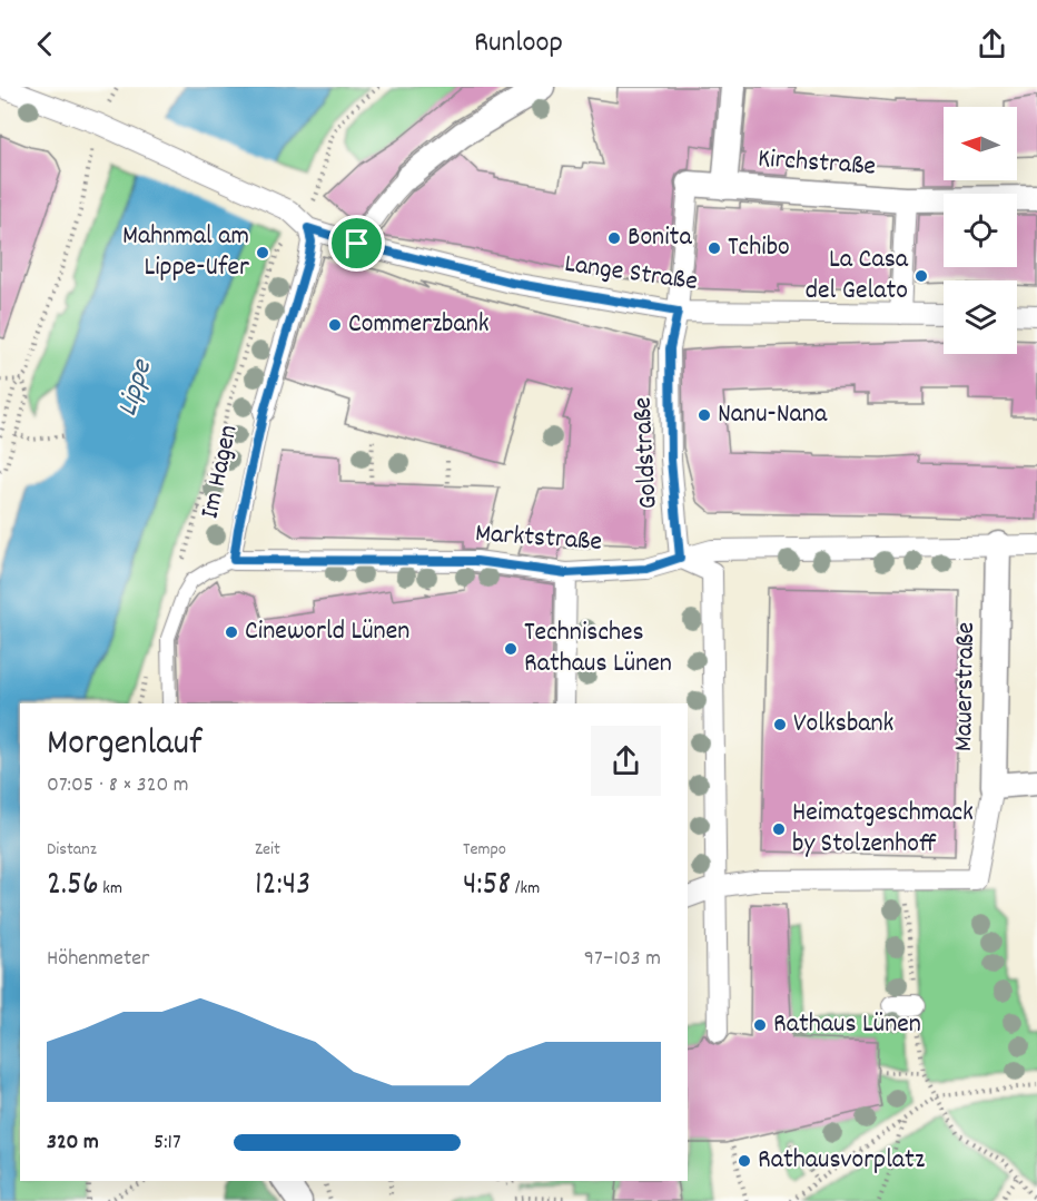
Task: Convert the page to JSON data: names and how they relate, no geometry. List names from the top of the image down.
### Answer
{
  "streets": {
    "street": [
      "Kirchstraße",
      "Lange Straße",
      "Goldstraße",
      "Im Hagen",
      "Marktstraße",
      "Mauerstraße"
    ]
  },
  "crossings": [
    ["Kirchstraße", "Lange Straße"],
    ["Kirchstraße", "Goldstraße"],
    ["Lange Straße", "Goldstraße"],
    ["Lange Straße", "Im Hagen"],
    ["Goldstraße", "Marktstraße"],
    ["Im Hagen", "Marktstraße"],
    ["Marktstraße", "Mauerstraße"]
  ],
  "water": ["Lippe"],
  "places": [
    "Bonita",
    "Tchibo",
    "Mahnmal am Lippe-Ufer",
    "La Casa del Gelato",
    "Commerzbank",
    "Nanu-Nana",
    "Cineworld Lünen",
    "Technisches Rathaus Lünen",
    "Volksbank",
    "Heimatgeschmack by Stolzenhoff",
    "Rathaus Lünen",
    "Rathausvorplatz"
  ],
  "north": "left",
  "page": {
    "header": "Runloop",
    "heading": ["Morgenlauf", "07:05 · 8 × 320 m"],
    "stats": [
      ["Distanz", "2.56 km"],
      ["Zeit", "12:43"],
      ["Tempo", "4:58 /km"]
    ],
    "chart": ["Höhenmeter", "97–103 m"],
    "list": [
      {
        "name": "320 m",
        "note": "5:17"
      }
    ]
  }
}
